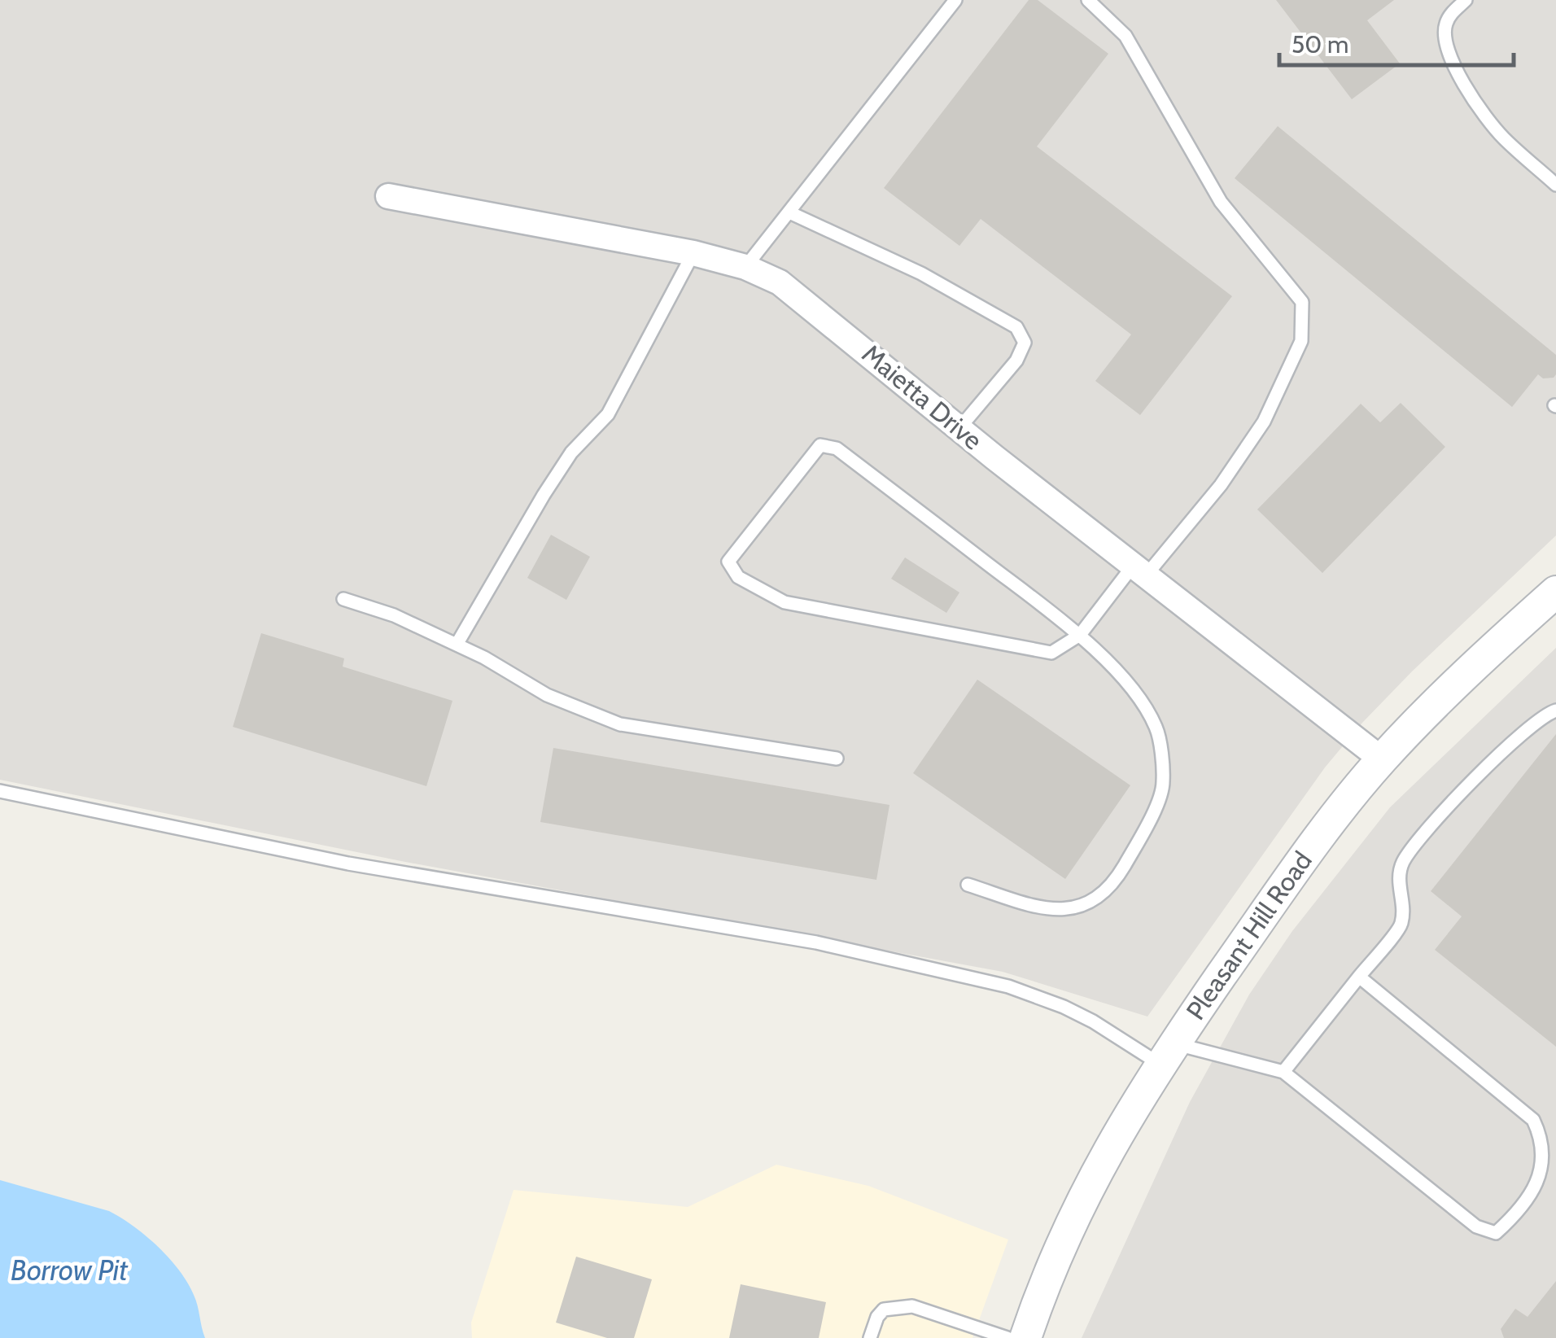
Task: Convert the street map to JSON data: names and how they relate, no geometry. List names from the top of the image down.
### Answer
{
  "streets": {
    "street": ["Maietta Drive", "Pleasant Hill Road"]
  },
  "crossings": [
    ["Maietta Drive", "Pleasant Hill Road"]
  ],
  "water": ["Borrow Pit"],
  "scale_bar": "50 m"
}
